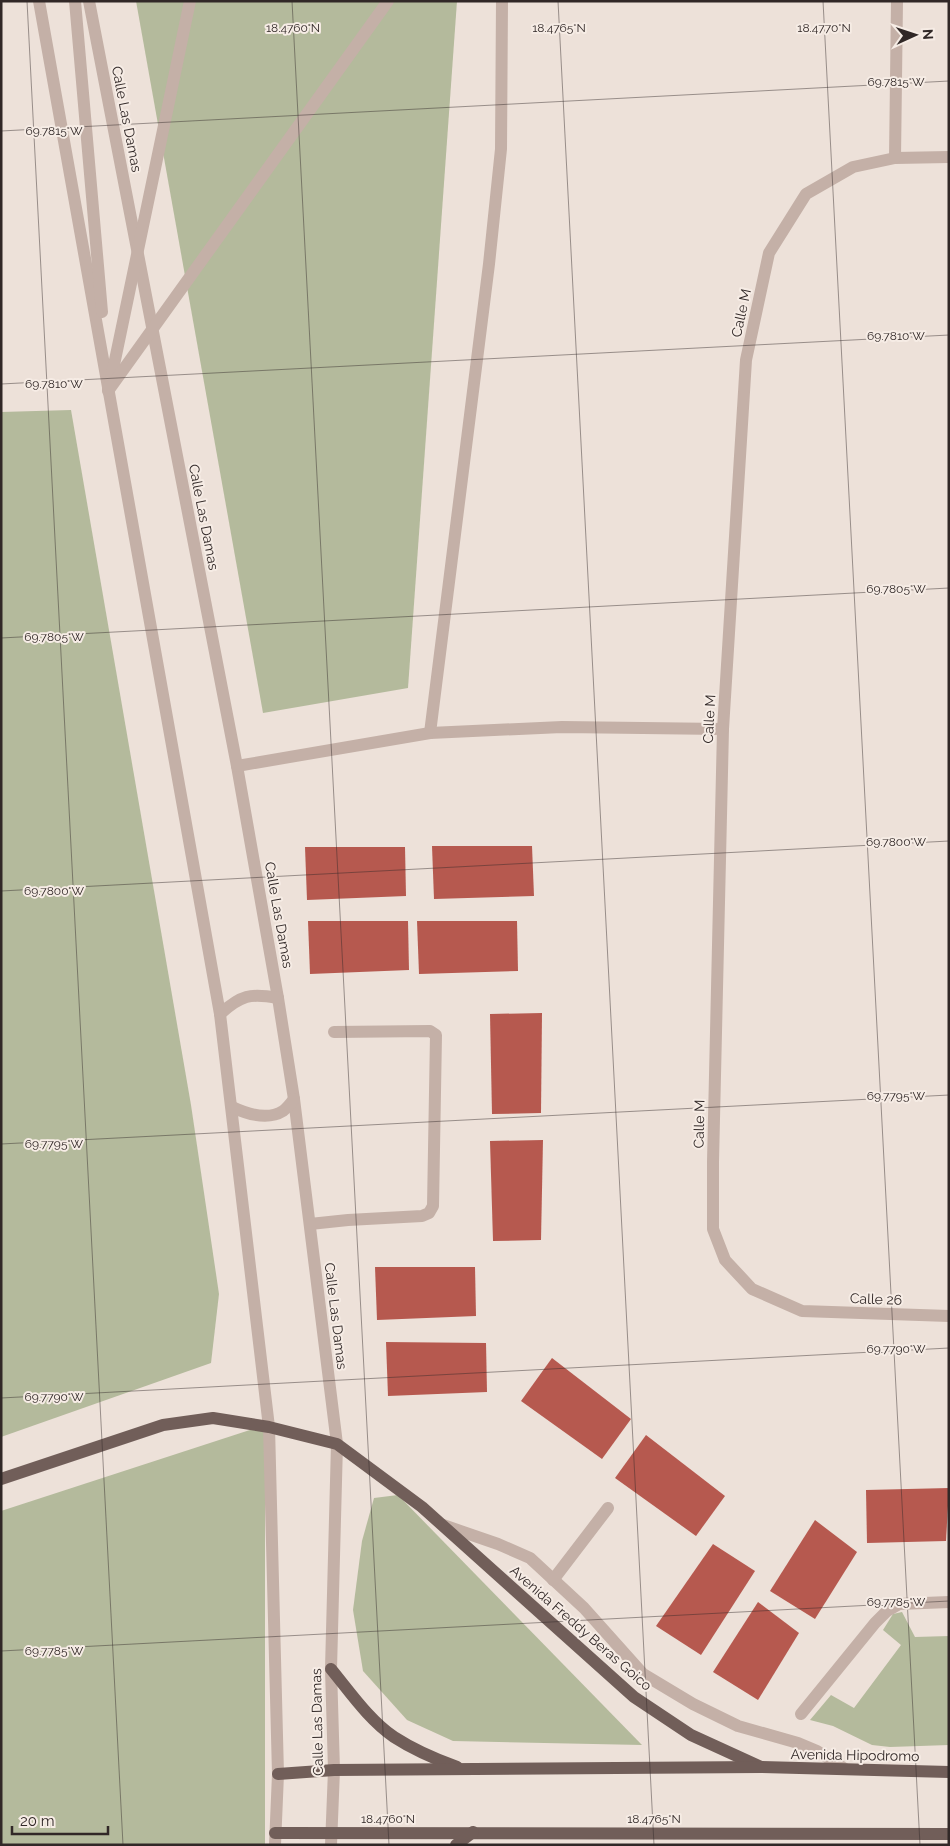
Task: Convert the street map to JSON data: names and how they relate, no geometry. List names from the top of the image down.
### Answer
{
  "streets": {
    "main road": ["Avenida Freddy Beras Goico", "Avenida Hipodromo"],
    "street": ["Calle Las Damas", "Calle M", "Calle 26"]
  },
  "crossings": [
    ["Calle Las Damas", "Avenida Freddy Beras Goico"],
    ["Calle M", "Calle 26"],
    ["Avenida Freddy Beras Goico", "Avenida Hipodromo"]
  ],
  "scale_bar": "20 m",
  "north": "right",
  "coordinates": [
    "18.4760°N",
    "18.4765°N",
    "18.4770°N",
    "69.7815°W",
    "69.7810°W",
    "69.7805°W",
    "69.7800°W",
    "69.7795°W",
    "69.7790°W",
    "69.7785°W"
  ]
}
